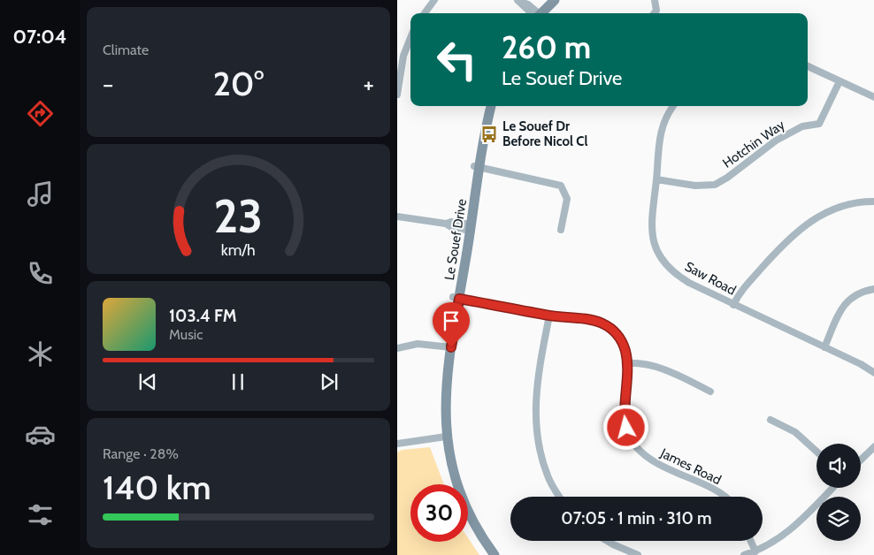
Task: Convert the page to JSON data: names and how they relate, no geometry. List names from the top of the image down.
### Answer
{
  "streets": {
    "street": [
      "Hotchin Way",
      "Le Souef Drive",
      "Saw Road",
      "James Road"
    ]
  },
  "crossings": [
    ["Hotchin Way", "Saw Road"],
    ["Le Souef Drive", "James Road"]
  ],
  "places": {
    "bus stop": ["Le Souef Dr Before Nicol Cl"]
  },
  "page": {
    "tabs": "07:04",
    "tile": [
      "Climate",
      ["Range · 28%", "140 km"]
    ],
    "turn": ["260 m", "Le Souef Drive"],
    "heat": ["−", "20°", "+"],
    "song": ["103.4 FM", "Music"],
    "limit": "30",
    "trip": "07:05 · 1 min · 310 m",
    "gauge": ["23", "km/h"]
  }
}
